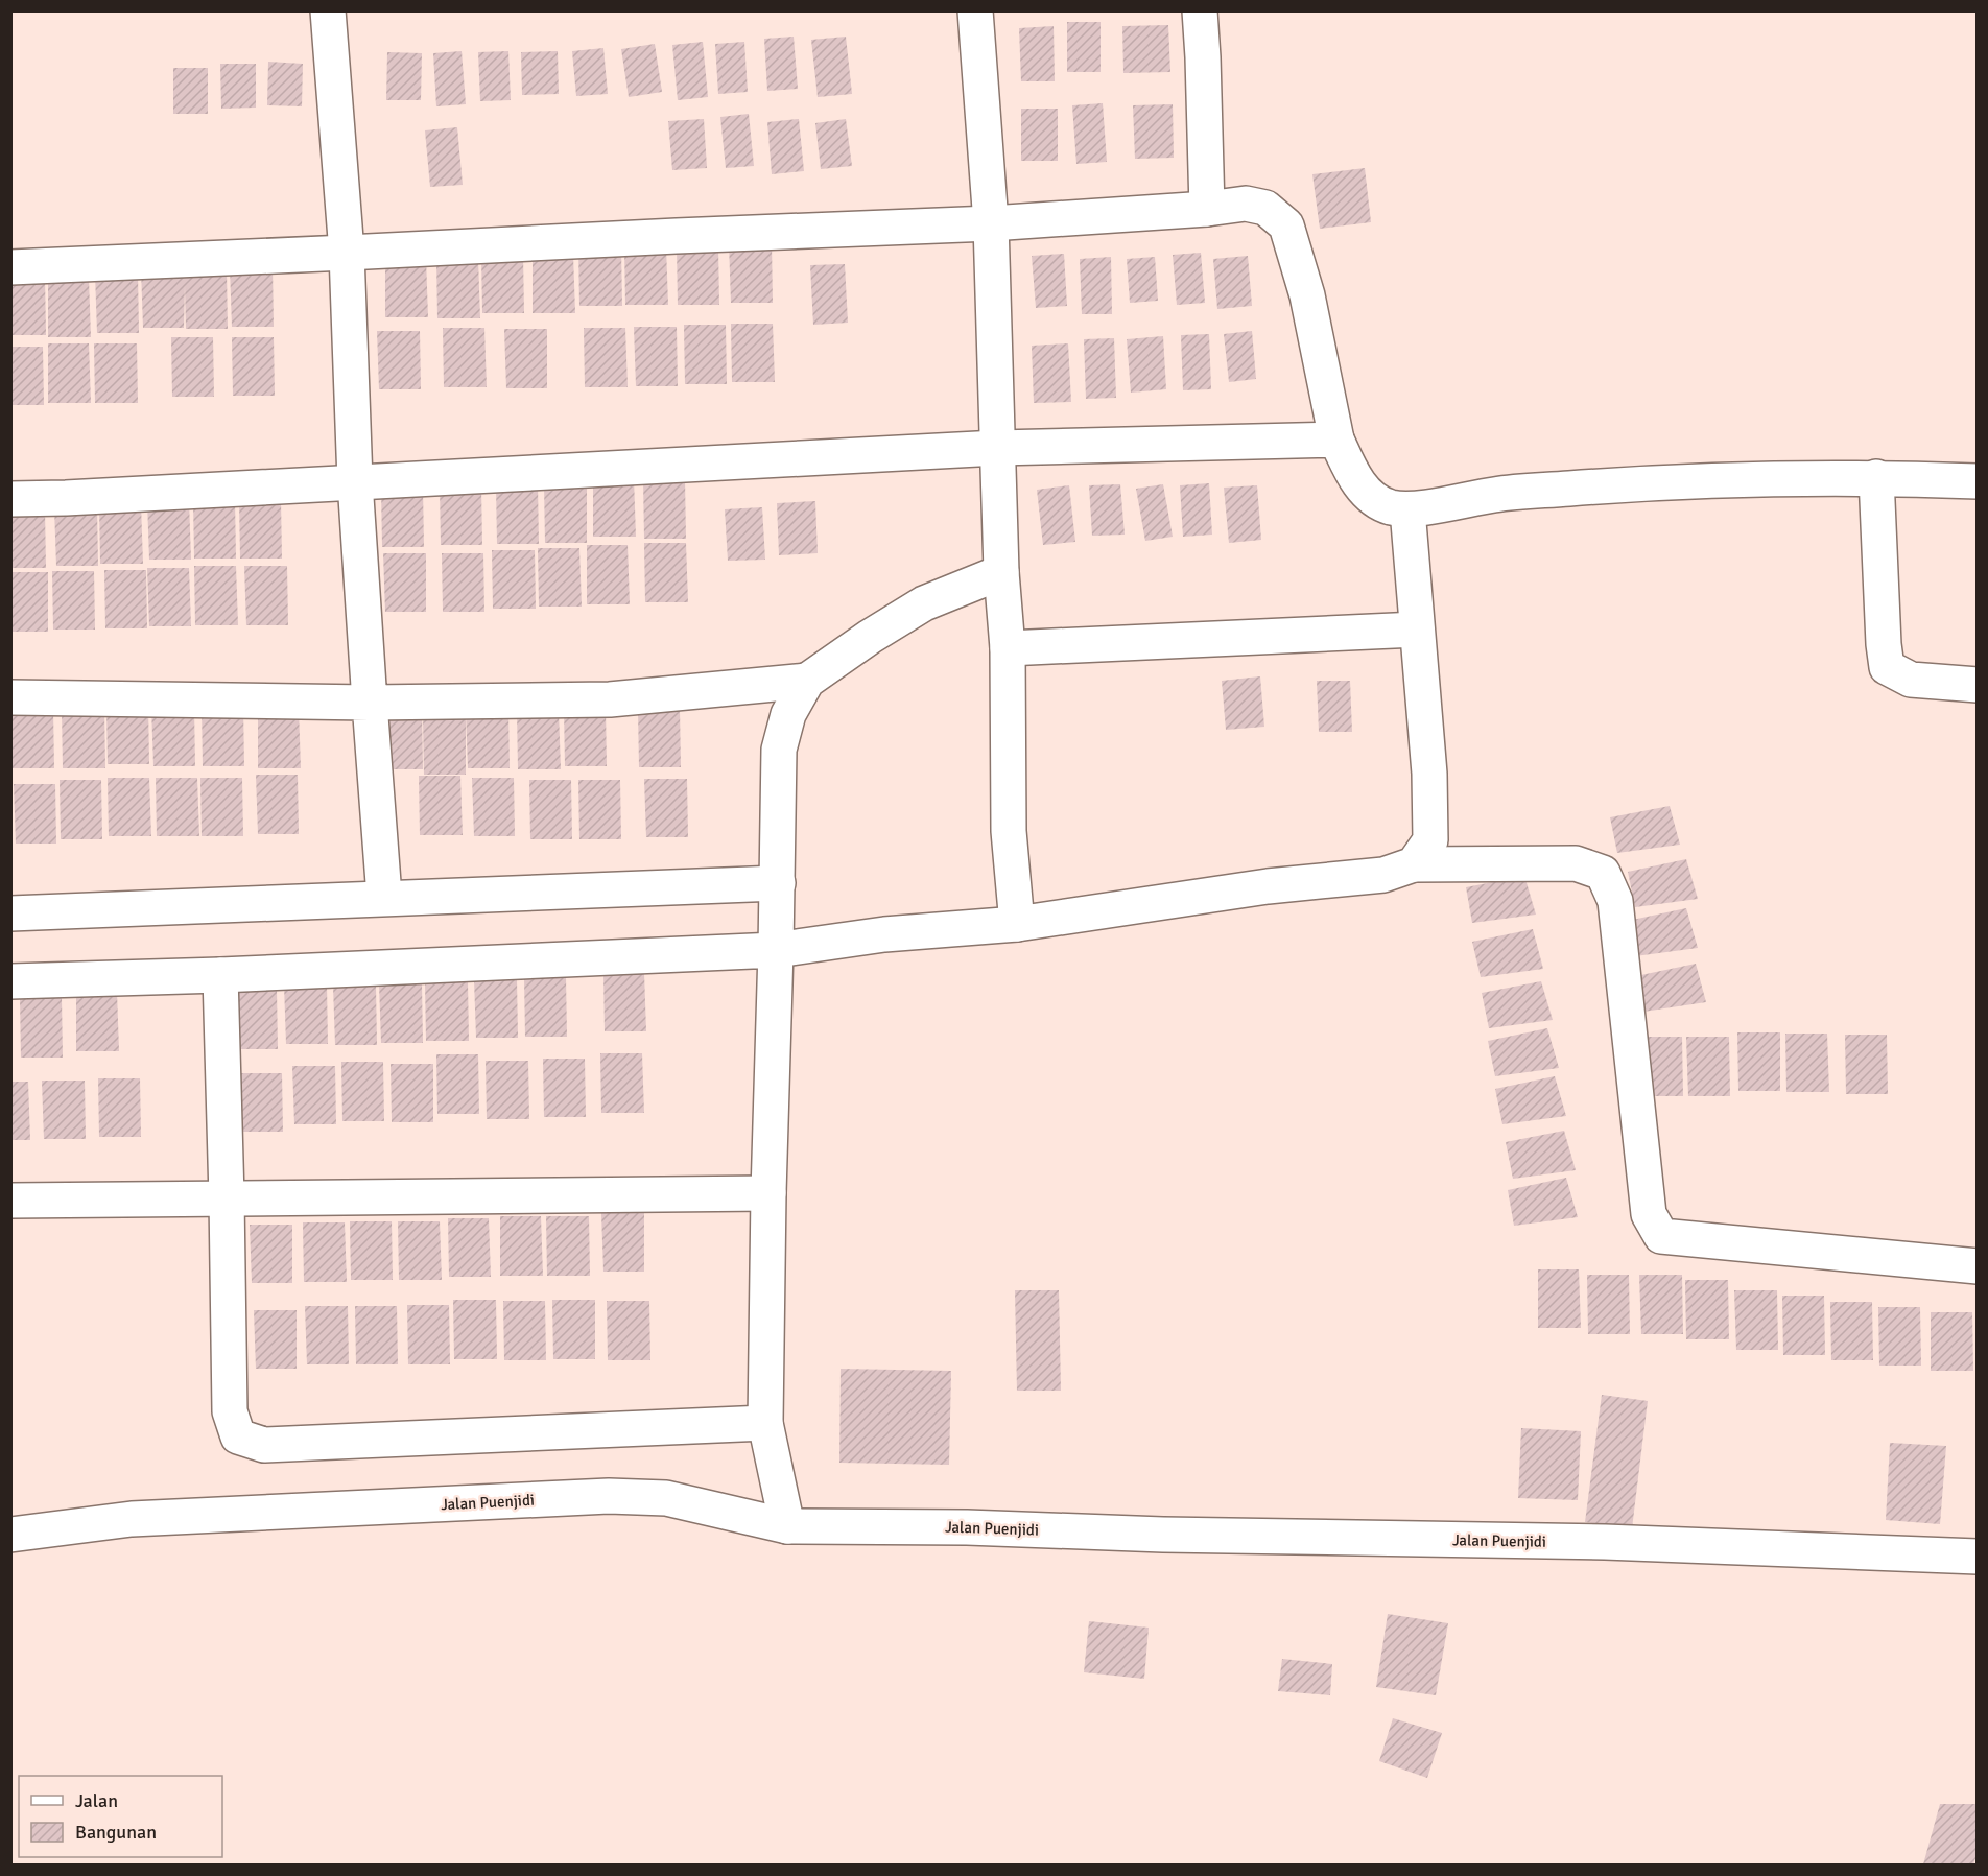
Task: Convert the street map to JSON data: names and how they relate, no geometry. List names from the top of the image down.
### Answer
{
  "streets": {
    "street": ["Jalan Puenjidi"]
  },
  "legend": ["Jalan", "Bangunan"]
}
